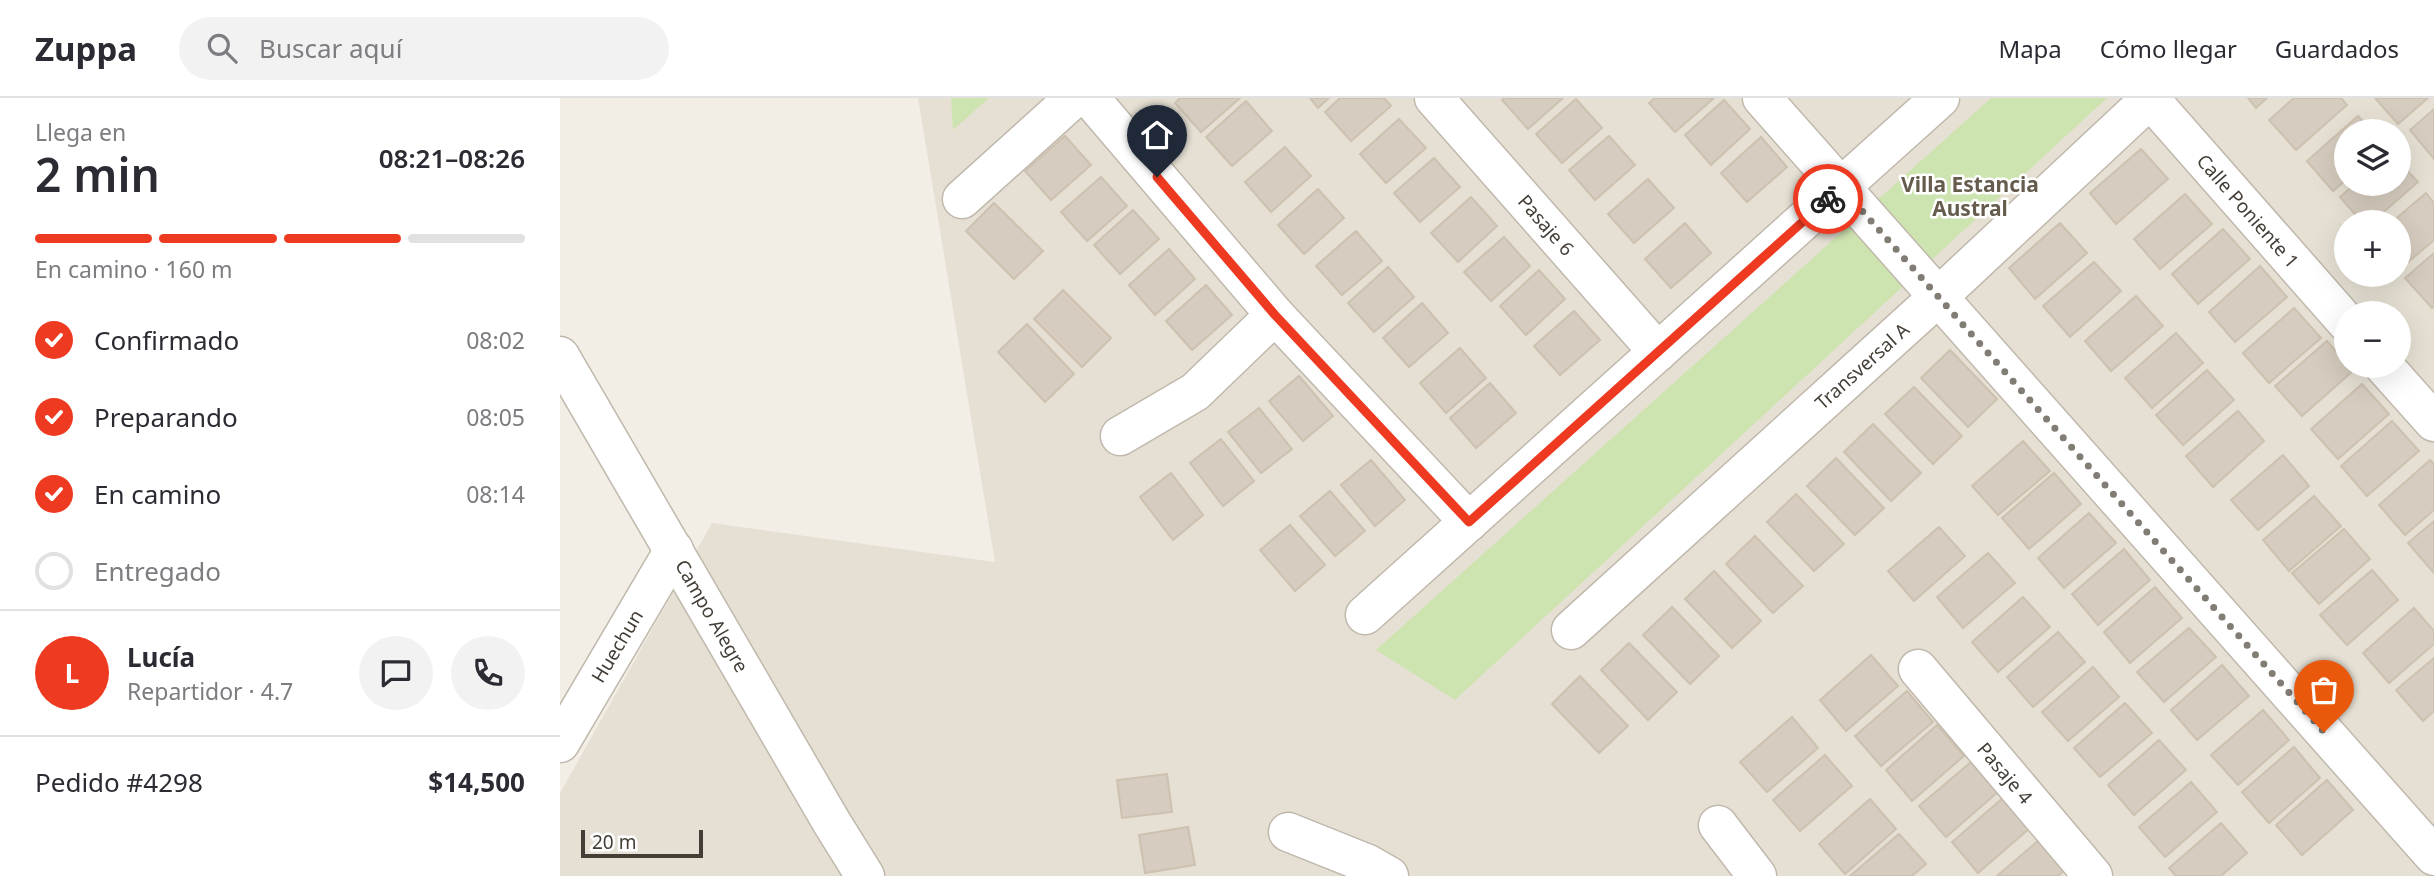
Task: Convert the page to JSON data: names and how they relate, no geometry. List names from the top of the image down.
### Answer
{
  "streets": {
    "street": [
      "Calle Poniente 1",
      "Pasaje 6",
      "Transversal A",
      "Campo Alegre",
      "Huechun",
      "Pasaje 4"
    ]
  },
  "crossings": [
    ["Calle Poniente 1", "Transversal A"],
    ["Campo Alegre", "Huechun"]
  ],
  "districts": ["Villa Estancia Austral"],
  "scale_bar": "20 m",
  "page": {
    "header": "Zuppa",
    "search": "Buscar aquí",
    "nav": ["Mapa", "Cómo llegar", "Guardados"],
    "heading": ["2 min", "Llega en", "08:21–08:26"],
    "panel": [
      "Lucía",
      "Repartidor · 4.7",
      "Pedido #4298",
      "$14,500"
    ],
    "map_buttons": ["+", "−"],
    "bar": "En camino · 160 m",
    "list": [
      ["Confirmado", "08:02"],
      ["Preparando", "08:05"],
      ["En camino", "08:14"],
      "Entregado"
    ],
    "round": "L",
    "scale": "20 m"
  }
}
